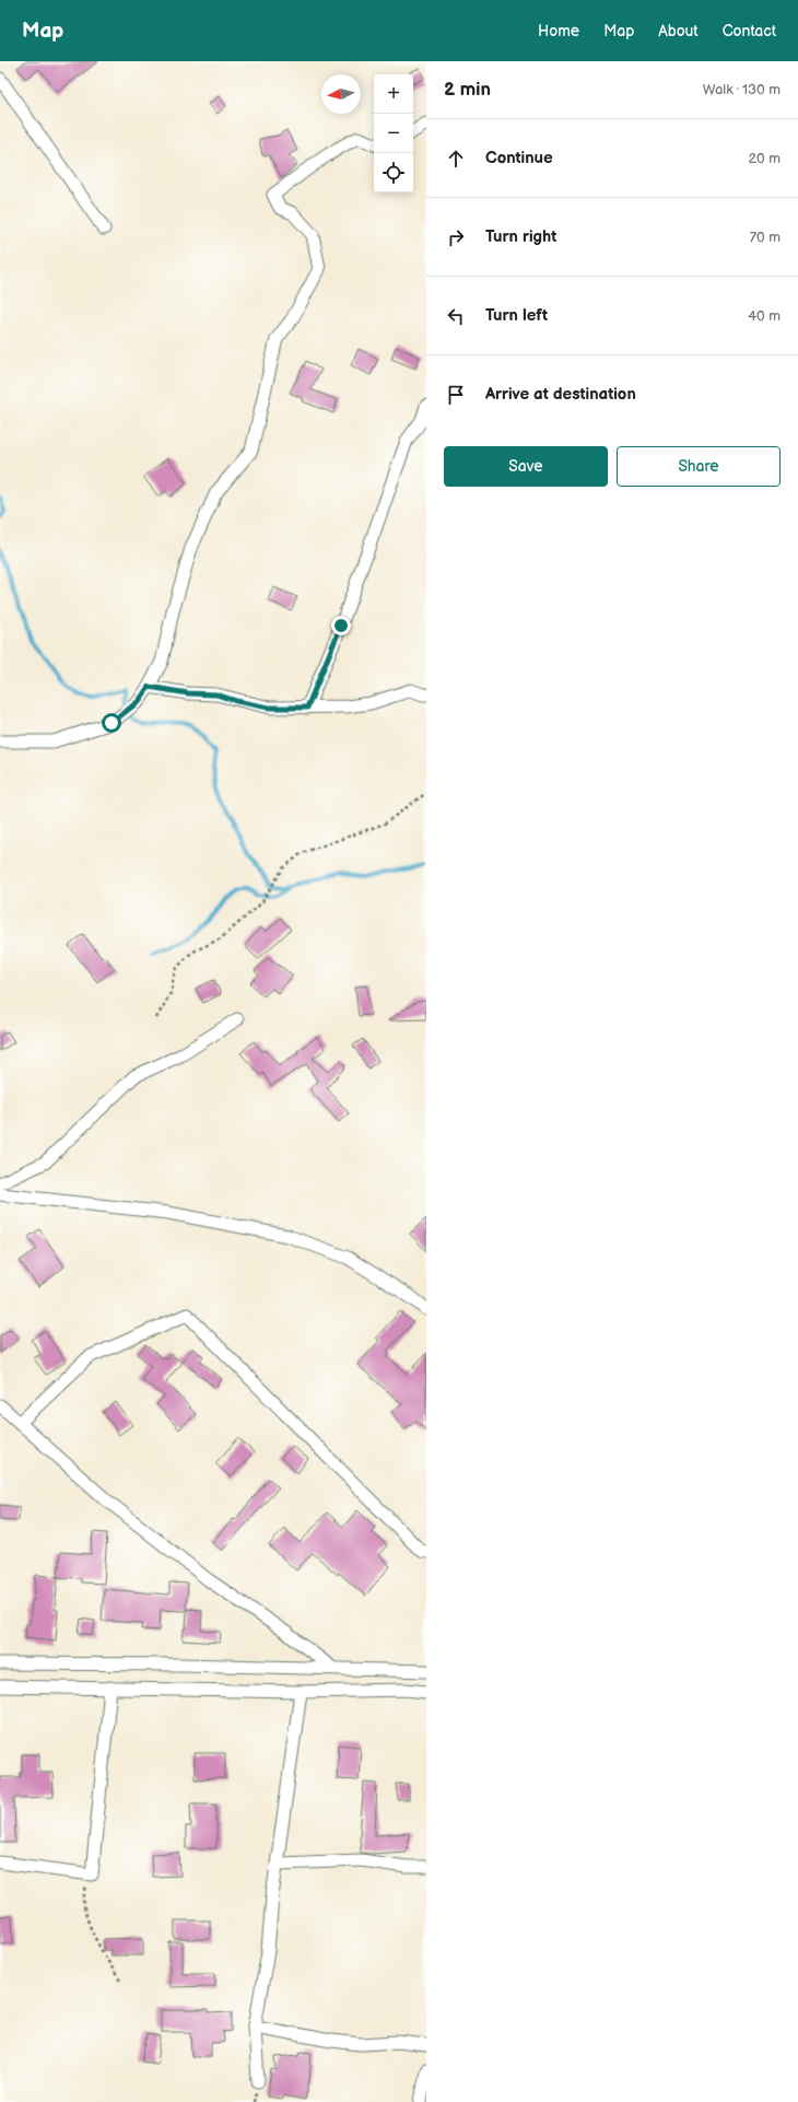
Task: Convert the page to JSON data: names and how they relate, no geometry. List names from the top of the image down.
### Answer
{
  "north": "left",
  "page": {
    "header": "Map",
    "nav": [
      "Home",
      "Map",
      "About",
      "Contact"
    ],
    "heading": ["2 min", "Walk · 130 m"],
    "map_buttons": ["+", "−"],
    "list": [
      ["Continue", "20 m"],
      ["Turn right", "70 m"],
      ["Turn left", "40 m"],
      "Arrive at destination"
    ],
    "buttons": ["Save", "Share"]
  }
}
